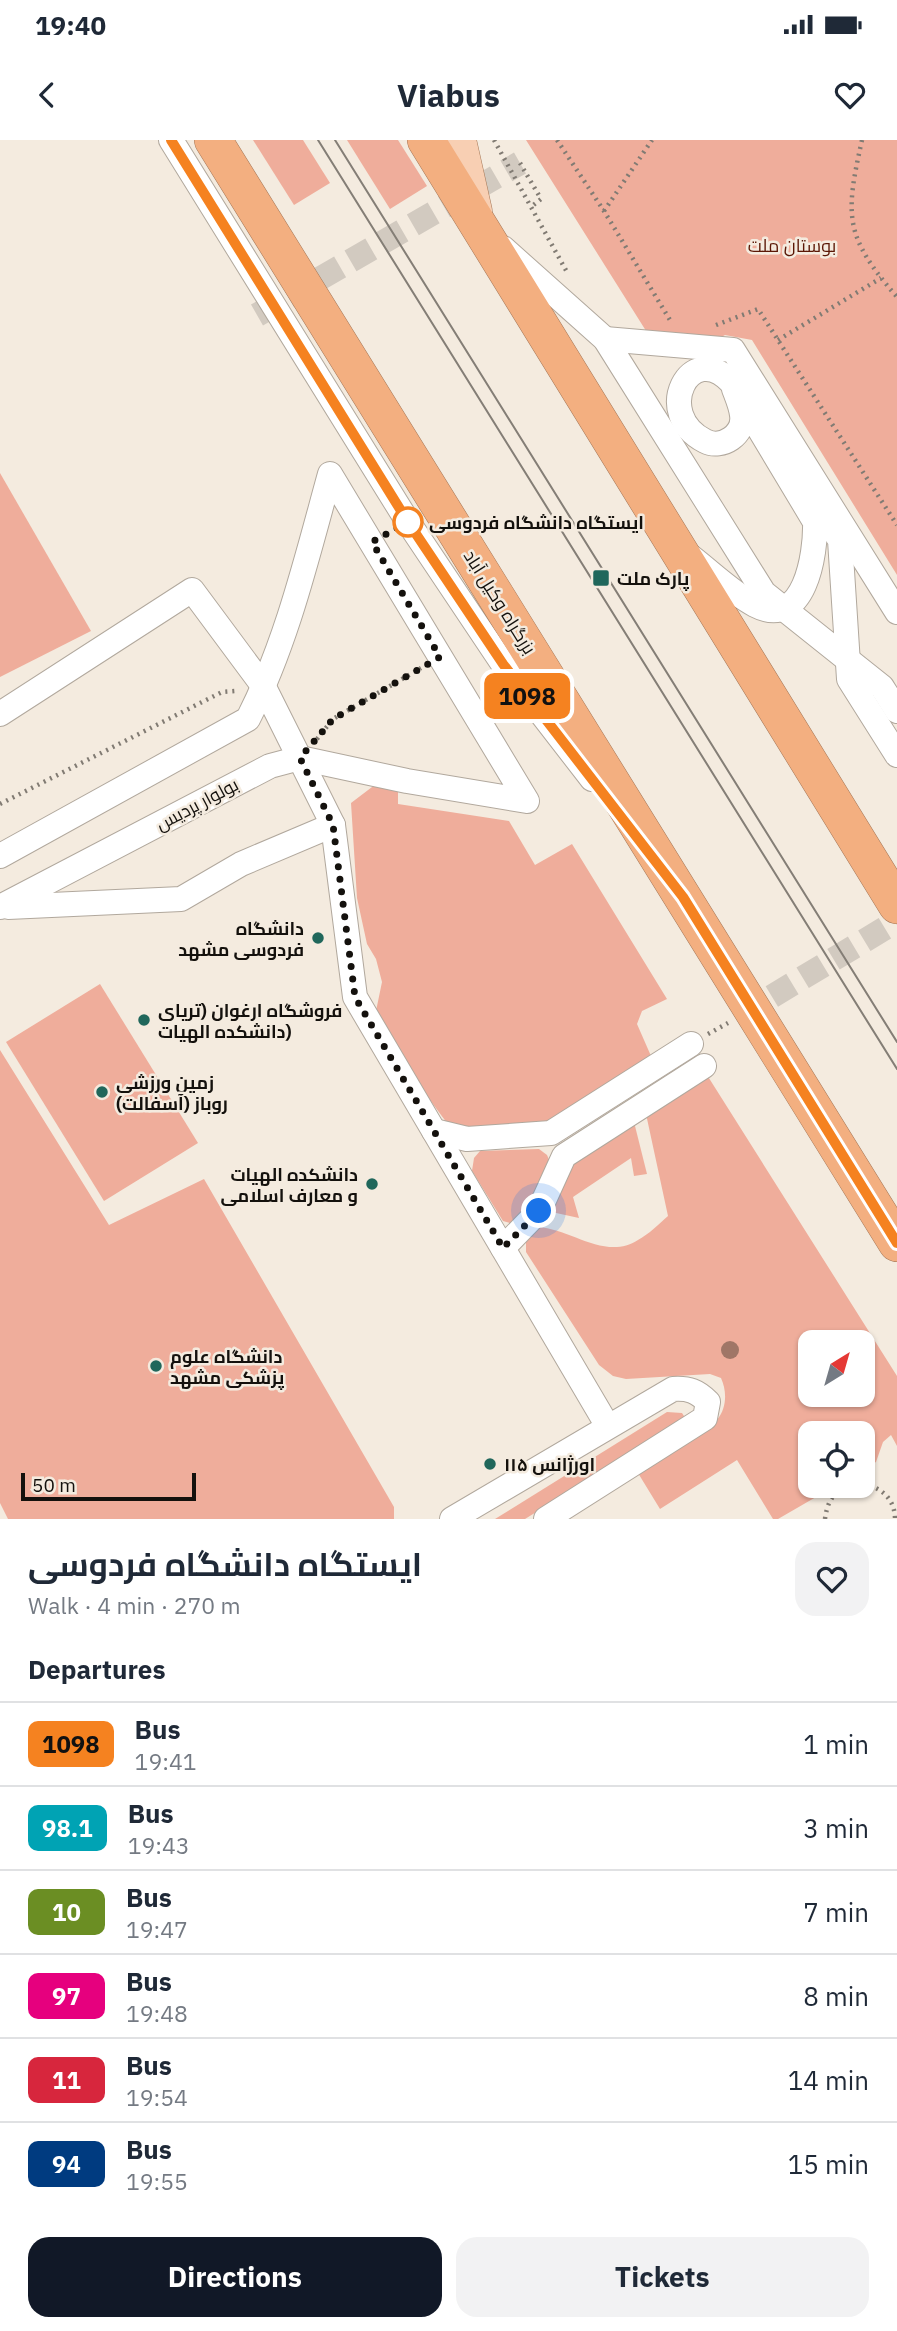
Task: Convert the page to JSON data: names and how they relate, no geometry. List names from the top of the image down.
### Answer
{
  "streets": {
    "highway": ["بزرگراه وکیل آباد"],
    "street": ["بولوار پردیس"]
  },
  "parks": ["بوستان ملت"],
  "places": {
    "other": [
      "ایستگاه دانشگاه فردوسی",
      "دانشگاه فردوسی مشهد",
      "فروشگاه ارغوان (تریای دانشکده الهیات)",
      "زمین ورزشی روباز (آسفالت)",
      "دانشکده الهیات و معارف اسلامی",
      "دانشگاه علوم پزشکی مشهد",
      "اورژانس ۱۱۵"
    ],
    "transit": ["پارک ملت"]
  },
  "lines": ["bus line 1098"],
  "scale_bar": "50 m",
  "north": "top right",
  "page": {
    "status": "19:40",
    "header": "Viabus",
    "on_map": "1098",
    "scale": "50 m",
    "heading": [
      ["ایستگاه دانشگاه فردوسی", "Walk · 4 min · 270 m"],
      "Departures"
    ],
    "list": [
      {
        "mark": "1098",
        "name": "Bus",
        "note": "19:41",
        "value": "1 min"
      },
      {
        "mark": "98.1",
        "name": "Bus",
        "note": "19:43",
        "value": "3 min"
      },
      {
        "mark": "10",
        "name": "Bus",
        "note": "19:47",
        "value": "7 min"
      },
      {
        "mark": "97",
        "name": "Bus",
        "note": "19:48",
        "value": "8 min"
      },
      {
        "mark": "11",
        "name": "Bus",
        "note": "19:54",
        "value": "14 min"
      },
      {
        "mark": "94",
        "name": "Bus",
        "note": "19:55",
        "value": "15 min"
      }
    ],
    "buttons": ["Directions", "Tickets"]
  }
}
